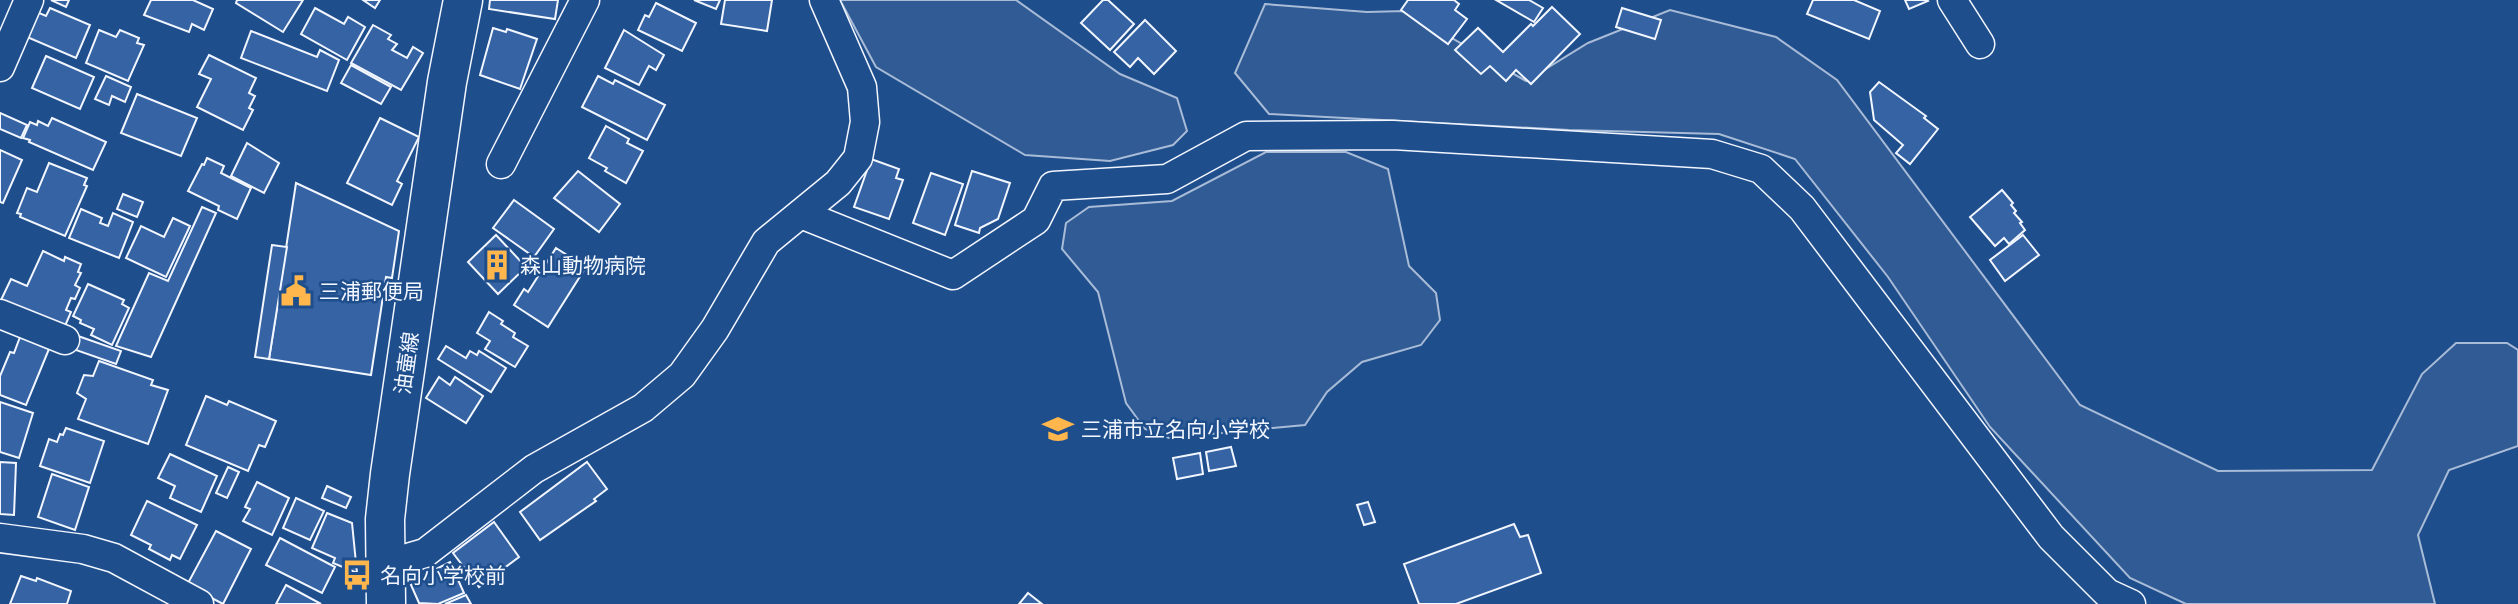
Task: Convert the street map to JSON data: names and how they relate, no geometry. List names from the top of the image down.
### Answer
{
  "streets": {
    "main road": ["油壷線"]
  },
  "places": {
    "building": ["森山動物病院"],
    "public building": ["三浦郵便局"],
    "school or university": ["三浦市立名向小学校"],
    "bus stop": ["名向小学校前"]
  }
}
